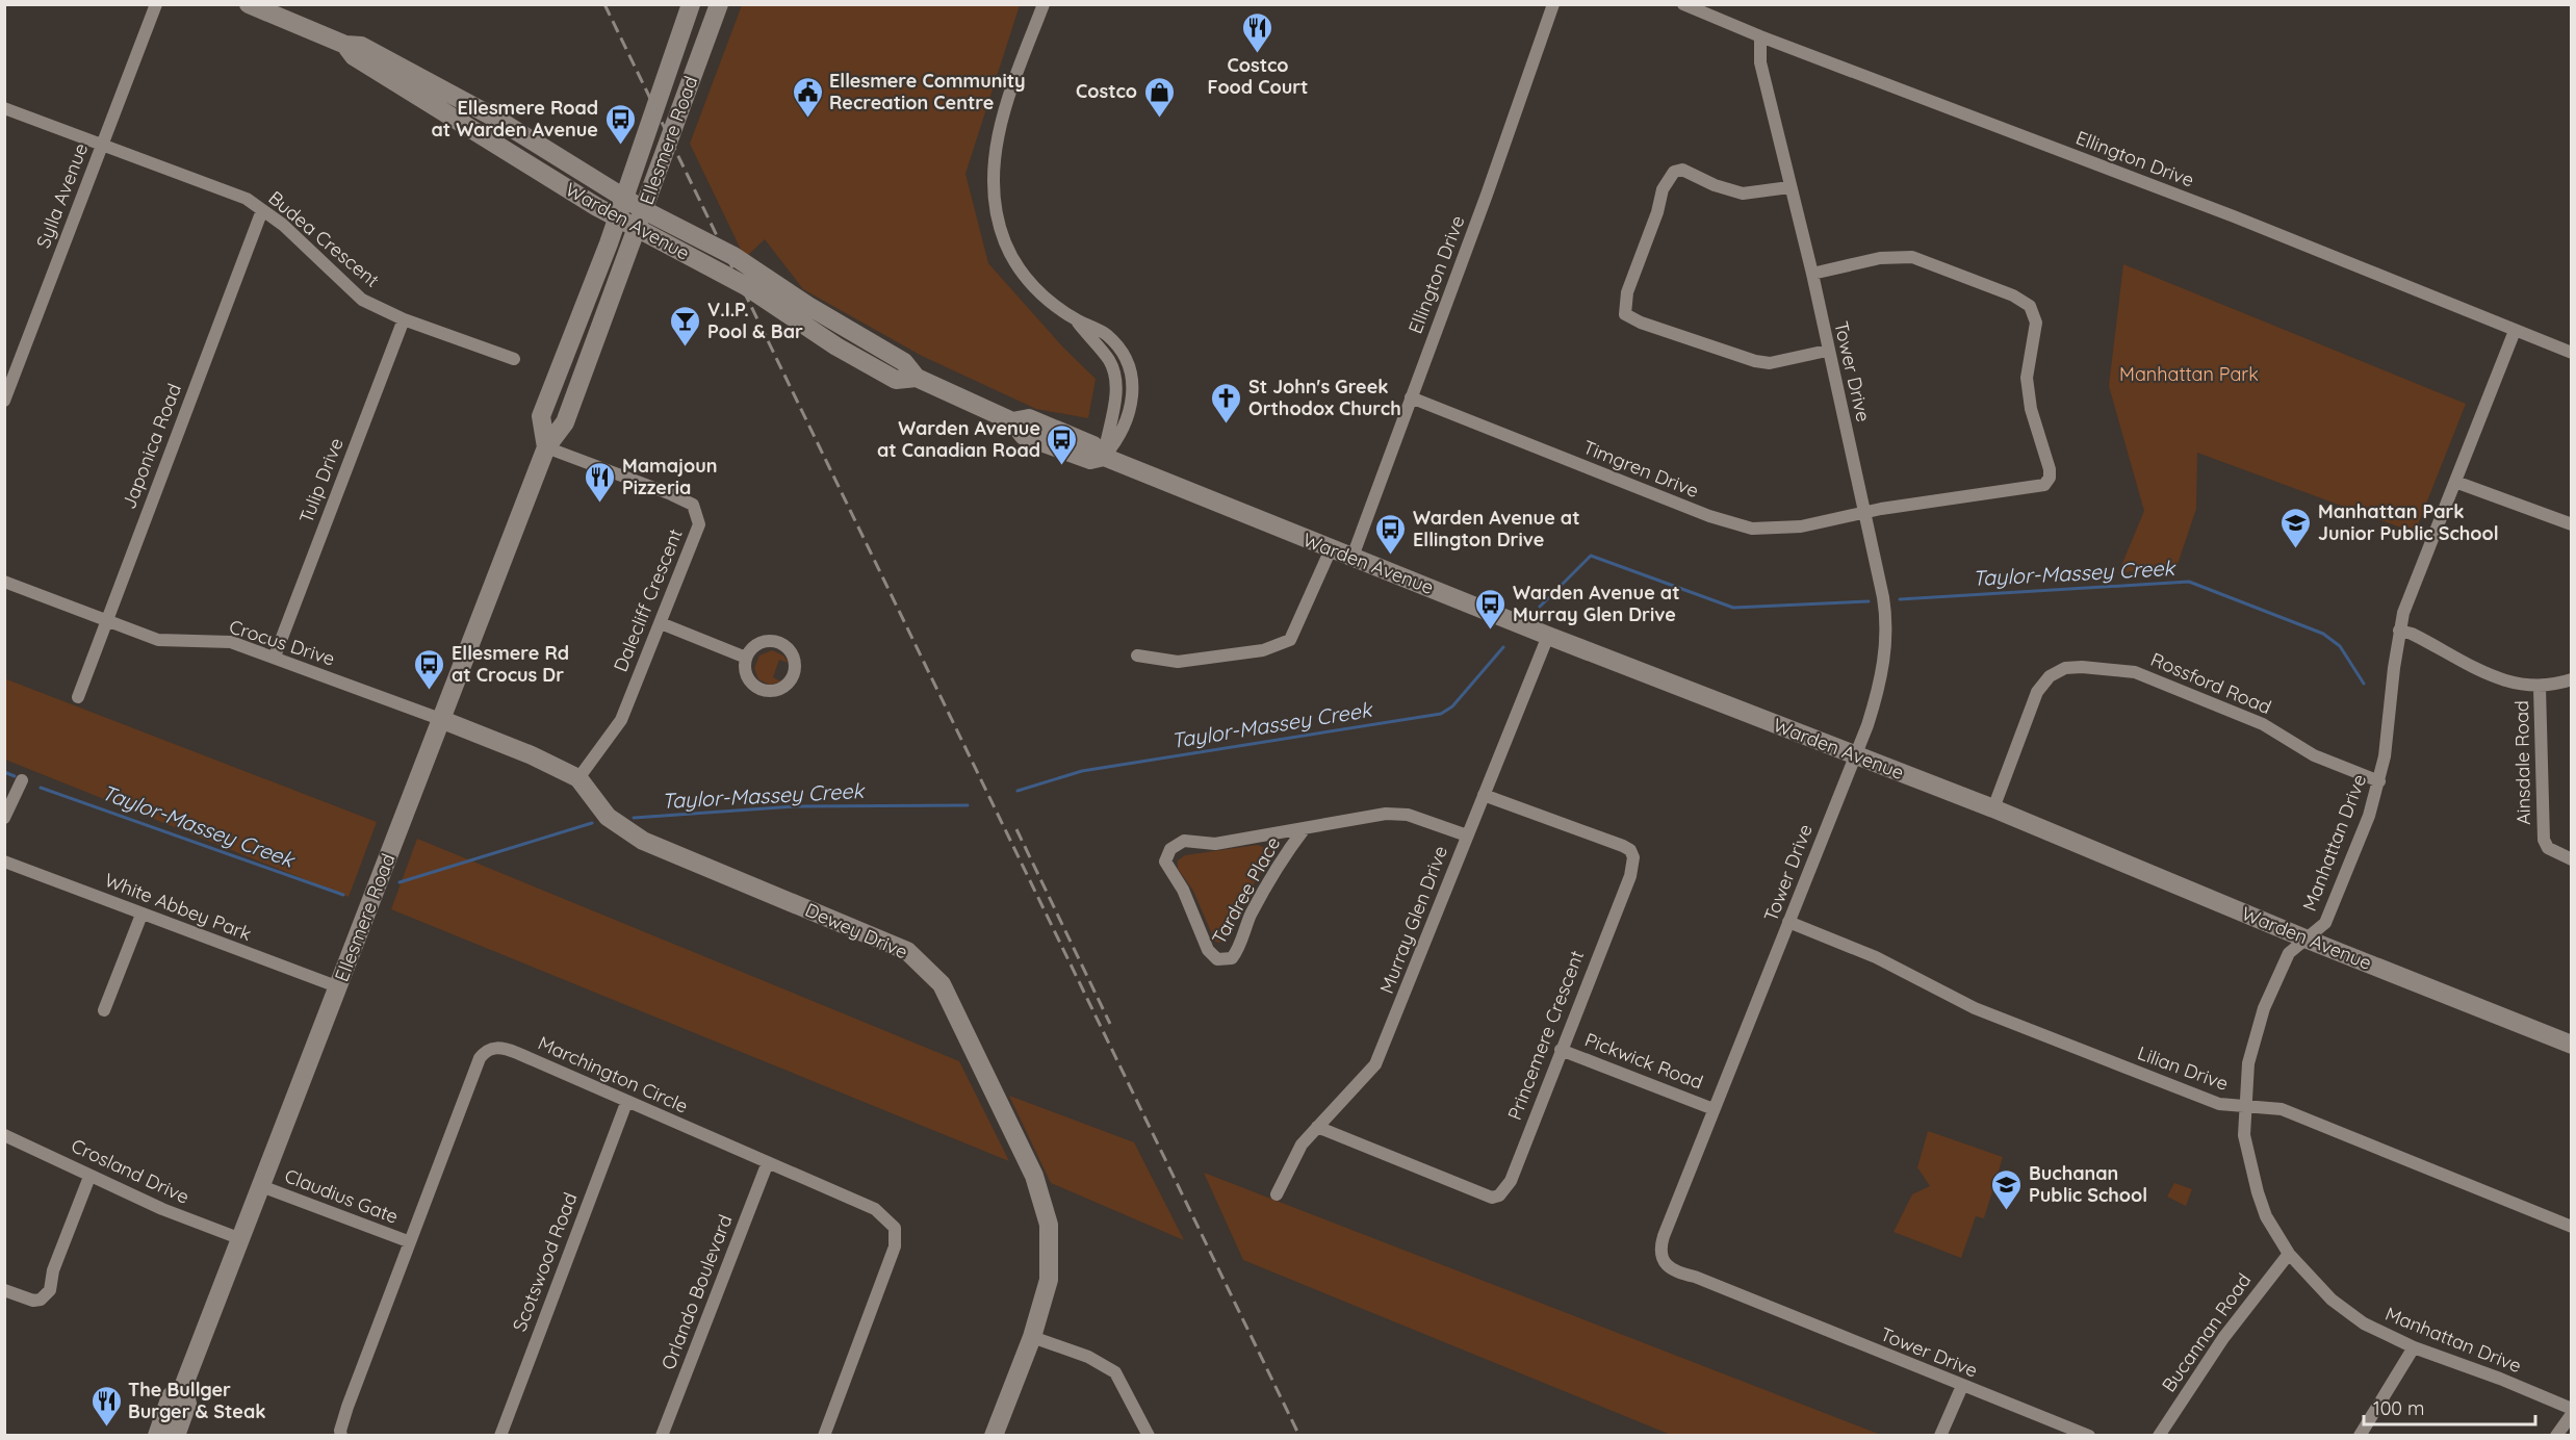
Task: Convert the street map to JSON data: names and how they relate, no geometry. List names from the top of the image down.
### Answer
{
  "streets": {
    "main road": ["Ellesmere Road", "Warden Avenue", "Dewey Drive"],
    "street": [
      "Ellington Drive",
      "Sylla Avenue",
      "Budea Crescent",
      "Tower Drive",
      "Japonica Road",
      "Timgren Drive",
      "Tulip Drive",
      "Dalecliff Crescent",
      "Crocus Drive",
      "Rossford Road",
      "Ainsdale Road",
      "Manhattan Drive",
      "Tardree Place",
      "White Abbey Park",
      "Murray Glen Drive",
      "Princemere Crescent",
      "Pickwick Road",
      "Lilian Drive",
      "Marchington Circle",
      "Crosland Drive",
      "Claudius Gate",
      "Scotswood Road",
      "Orlando Boulevard",
      "Bucannan Road"
    ]
  },
  "crossings": [
    ["Ellesmere Road", "Warden Avenue"],
    ["Ellesmere Road", "Dalecliff Crescent"],
    ["Ellesmere Road", "Crocus Drive"],
    ["Ellesmere Road", "White Abbey Park"],
    ["Ellesmere Road", "Dewey Drive"],
    ["Ellesmere Road", "Crosland Drive"],
    ["Ellesmere Road", "Claudius Gate"],
    ["Ellington Drive", "Warden Avenue"],
    ["Ellington Drive", "Tower Drive"],
    ["Ellington Drive", "Timgren Drive"],
    ["Ellington Drive", "Manhattan Drive"],
    ["Sylla Avenue", "Budea Crescent"],
    ["Warden Avenue", "Tower Drive"],
    ["Warden Avenue", "Rossford Road"],
    ["Warden Avenue", "Manhattan Drive"],
    ["Warden Avenue", "Murray Glen Drive"],
    ["Budea Crescent", "Japonica Road"],
    ["Budea Crescent", "Tulip Drive"],
    ["Tower Drive", "Timgren Drive"],
    ["Tower Drive", "Pickwick Road"],
    ["Tower Drive", "Lilian Drive"],
    ["Japonica Road", "Crocus Drive"],
    ["Tulip Drive", "Crocus Drive"],
    ["Dalecliff Crescent", "Dewey Drive"],
    ["Crocus Drive", "Dewey Drive"],
    ["Rossford Road", "Manhattan Drive"],
    ["Manhattan Drive", "Lilian Drive"],
    ["Manhattan Drive", "Bucannan Road"],
    ["Tardree Place", "Murray Glen Drive"],
    ["Murray Glen Drive", "Princemere Crescent"],
    ["Princemere Crescent", "Pickwick Road"],
    ["Marchington Circle", "Claudius Gate"],
    ["Marchington Circle", "Scotswood Road"],
    ["Marchington Circle", "Orlando Boulevard"]
  ],
  "water": ["Taylor-Massey Creek"],
  "parks": ["Manhattan Park"],
  "places": {
    "restaurant": ["Costco Food Court", "Mamajoun Pizzeria", "The Bullger Burger & Steak"],
    "public building": ["Ellesmere Community Recreation Centre"],
    "shop": ["Costco"],
    "bus stop": [
      "Ellesmere Road at Warden Avenue",
      "Warden Avenue at Canadian Road",
      "Warden Avenue at Ellington Drive",
      "Warden Avenue at Murray Glen Drive",
      "Ellesmere Rd at Crocus Dr"
    ],
    "bar": ["V.I.P. Pool & Bar"],
    "church": ["St John's Greek Orthodox Church"],
    "school or university": ["Manhattan Park Junior Public School", "Buchanan Public School"]
  },
  "scale_bar": "100 m"
}
